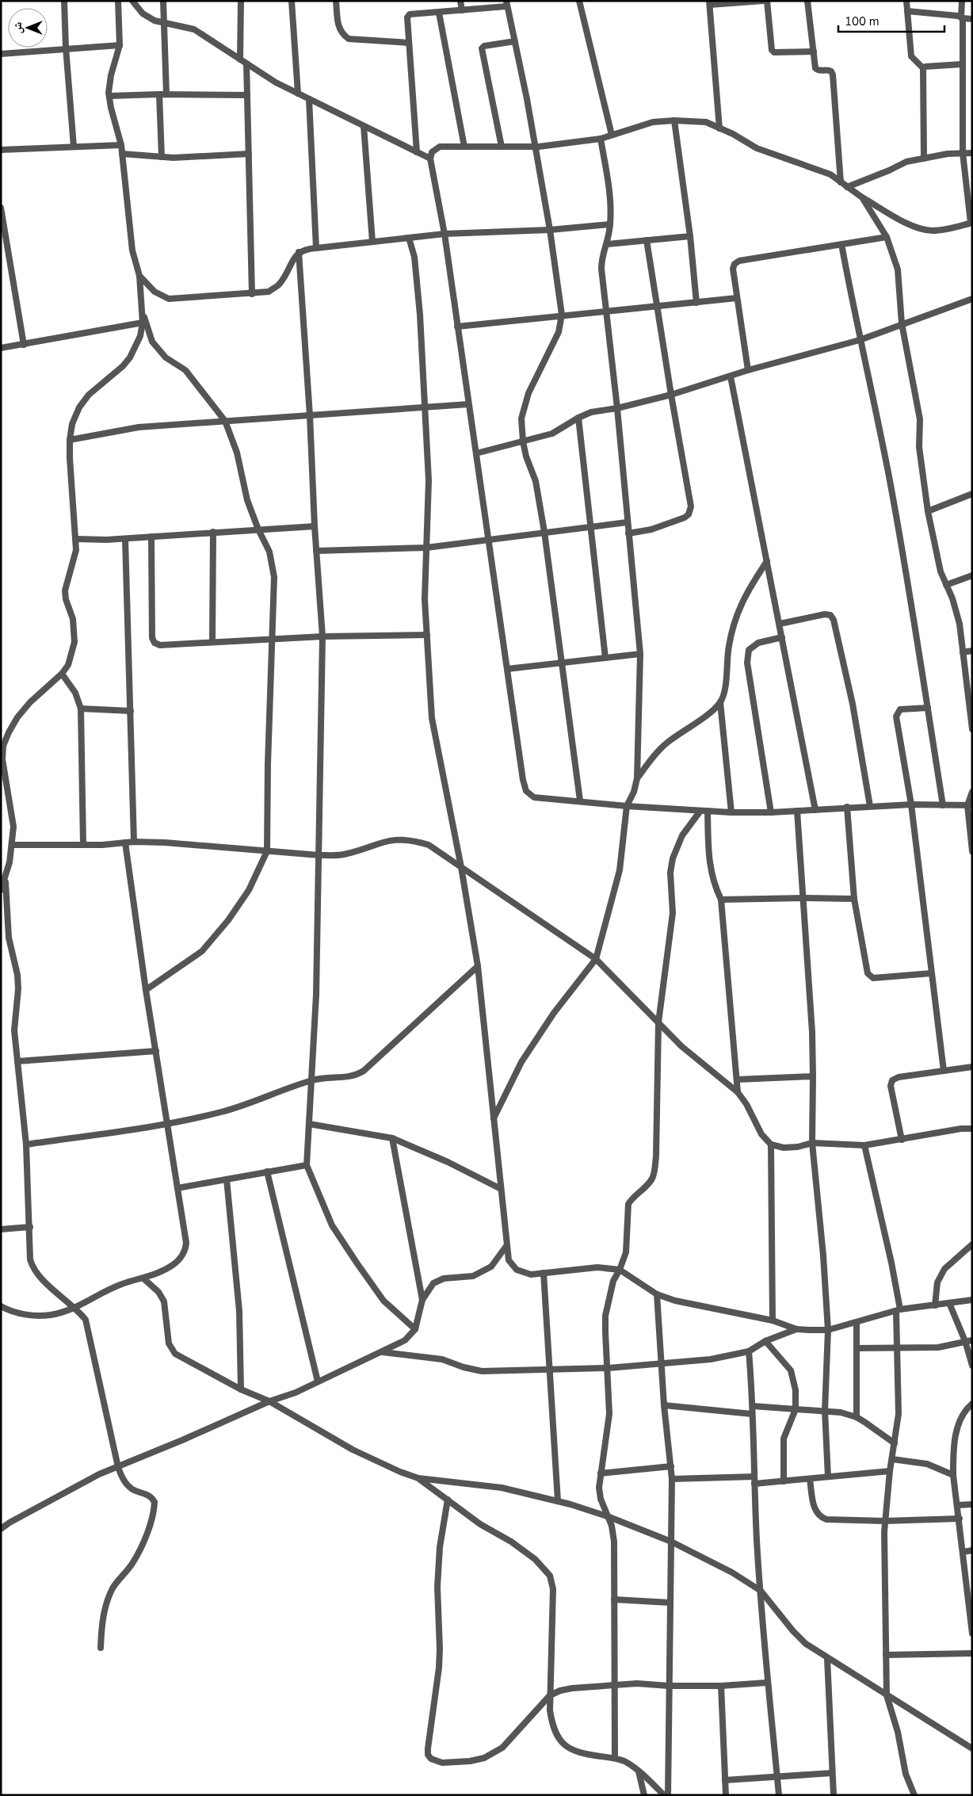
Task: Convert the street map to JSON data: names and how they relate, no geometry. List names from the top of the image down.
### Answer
{
  "scale_bar": "100 m",
  "north": "left"
}
